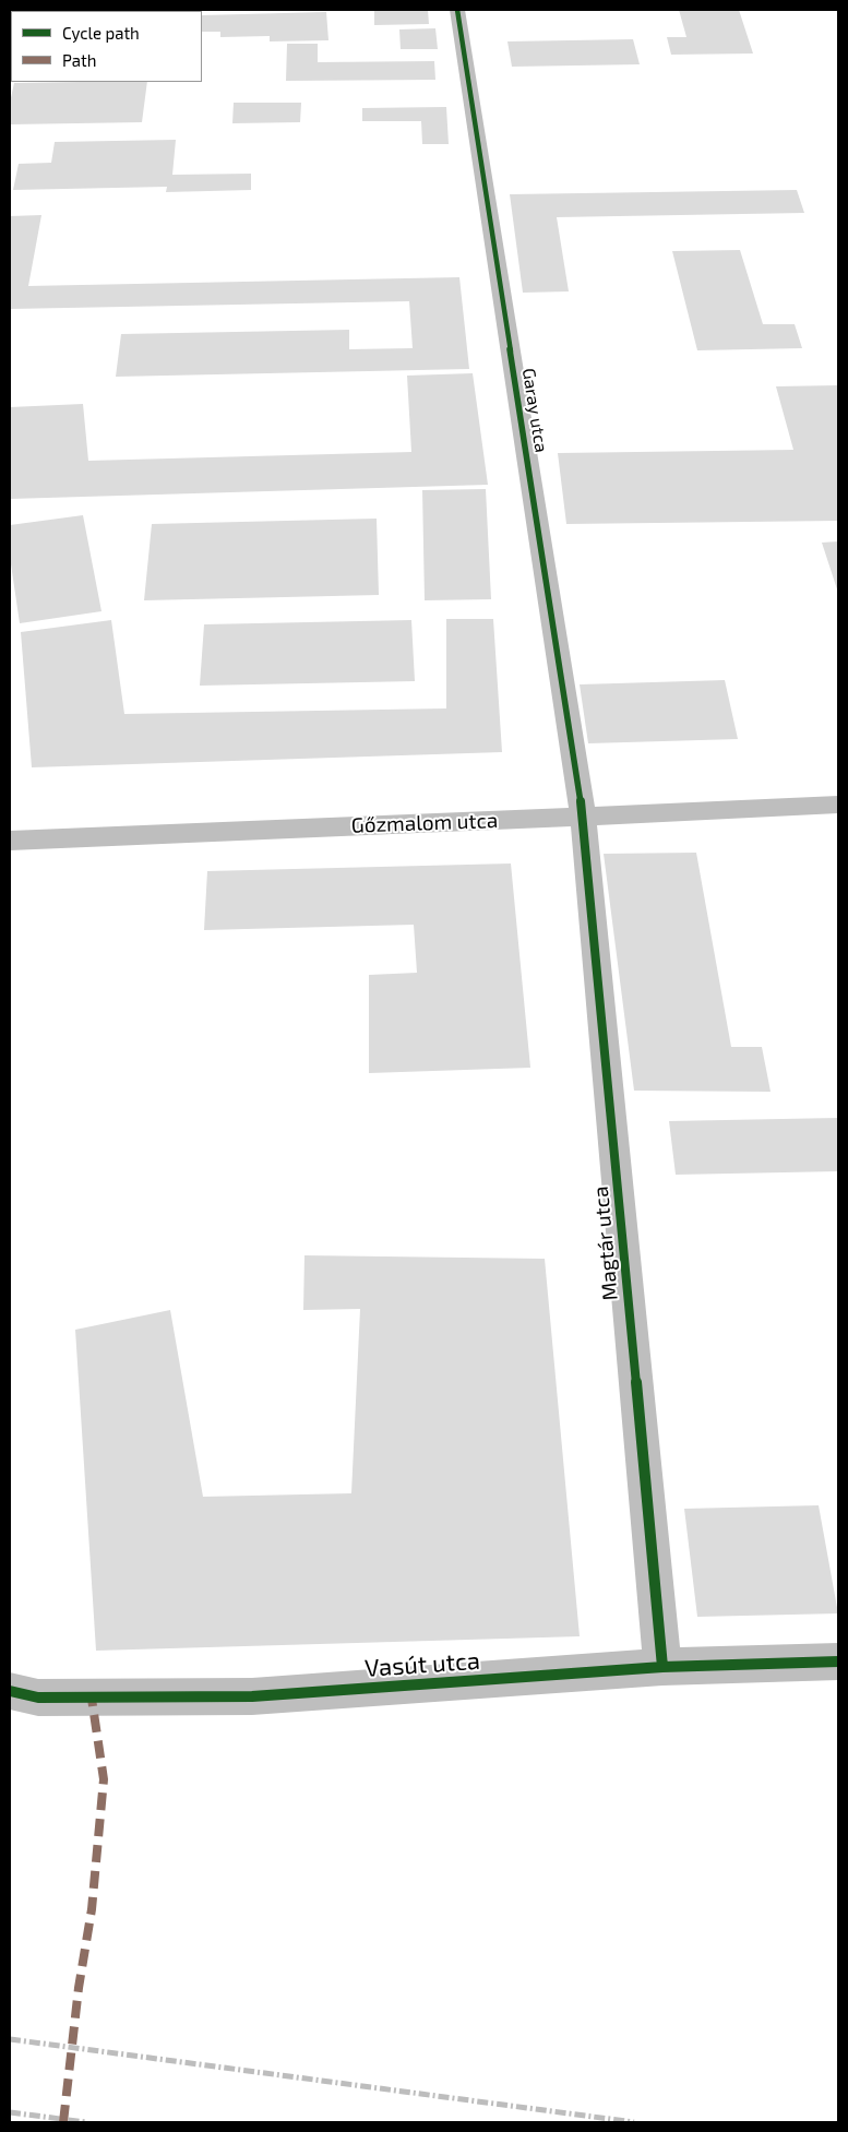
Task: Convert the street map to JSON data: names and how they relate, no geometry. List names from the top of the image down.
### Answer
{
  "streets": {
    "street": [
      "Garay utca",
      "Gőzmalom utca",
      "Magtár utca",
      "Vasút utca"
    ]
  },
  "crossings": [
    ["Garay utca", "Gőzmalom utca"],
    ["Garay utca", "Magtár utca"],
    ["Gőzmalom utca", "Magtár utca"],
    ["Magtár utca", "Vasút utca"]
  ],
  "legend": ["Cycle path", "Path"]
}
